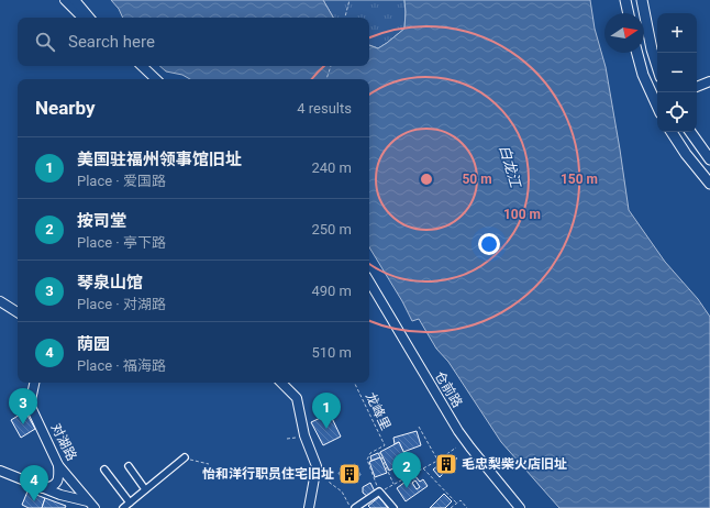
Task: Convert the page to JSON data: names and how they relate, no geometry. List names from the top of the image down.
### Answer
{
  "streets": {
    "street": ["仓前路", "对湖路"],
    "path": ["龙峰里"]
  },
  "water": ["白龙江"],
  "places": {
    "building": ["毛忠梨柴火店旧址", "怡和洋行职员住宅旧址"]
  },
  "north": "right",
  "page": {
    "map_buttons": ["+", "−"],
    "search": "Search here",
    "heading": ["Nearby", "4 results"],
    "list": [
      {
        "mark": "1",
        "name": "美国驻福州领事馆旧址",
        "note": "Place · 爱国路",
        "value": "240 m"
      },
      {
        "mark": "2",
        "name": "按司堂",
        "note": "Place · 亭下路",
        "value": "250 m"
      },
      {
        "mark": "3",
        "name": "琴泉山馆",
        "note": "Place · 对湖路",
        "value": "490 m"
      },
      {
        "mark": "4",
        "name": "荫园",
        "note": "Place · 福海路",
        "value": "510 m"
      }
    ],
    "pins": [
      "3",
      "1",
      "2",
      "4"
    ]
  },
  "rings": ["50 m", "150 m", "100 m"]
}
